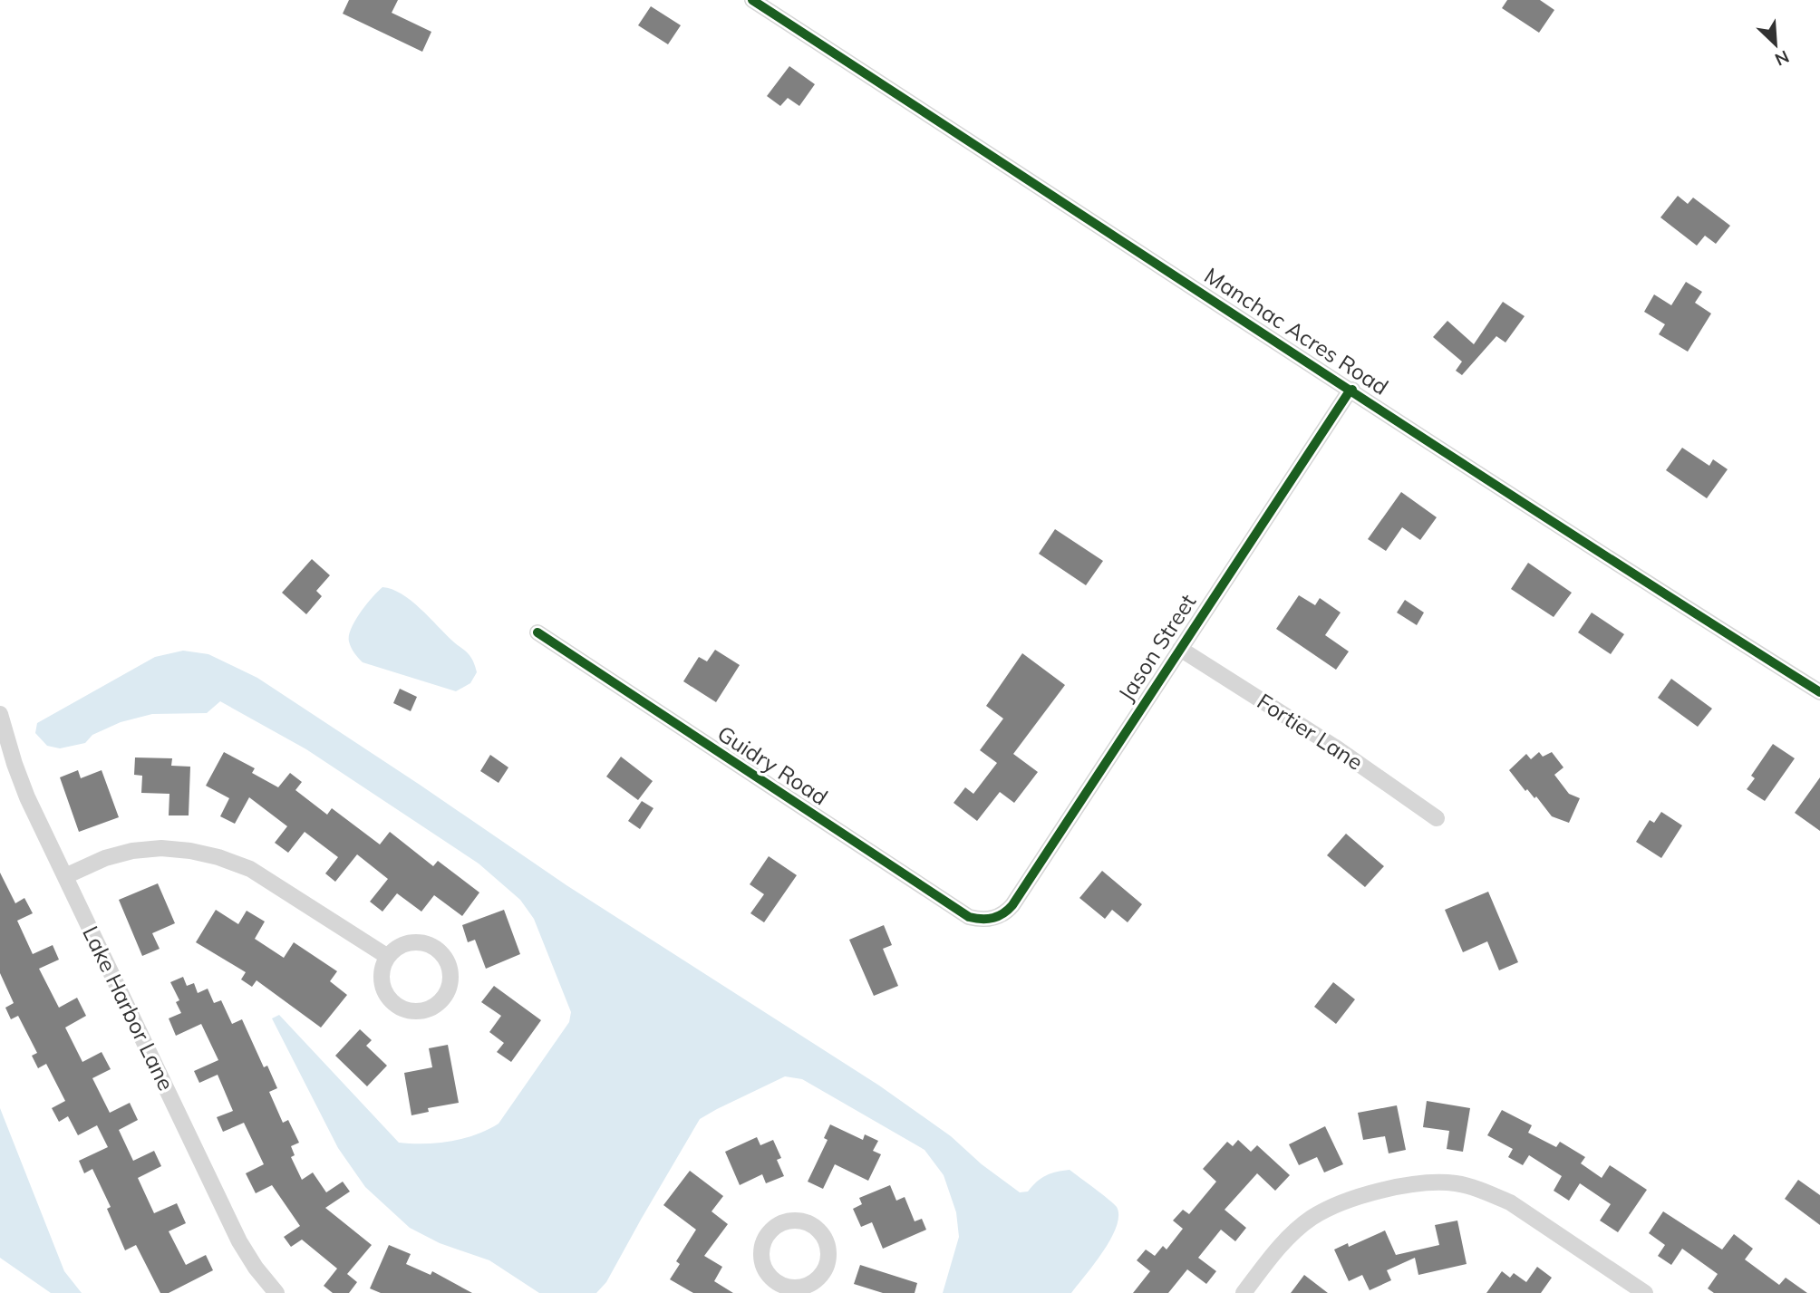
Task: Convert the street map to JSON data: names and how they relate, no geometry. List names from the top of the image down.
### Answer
{
  "streets": {
    "street": [
      "Manchac Acres Road",
      "Jason Street",
      "Fortier Lane",
      "Guidry Road",
      "Lake Harbor Lane"
    ]
  },
  "crossings": [
    ["Manchac Acres Road", "Jason Street"],
    ["Jason Street", "Fortier Lane"],
    ["Jason Street", "Guidry Road"]
  ],
  "north": "bottom right"
}
